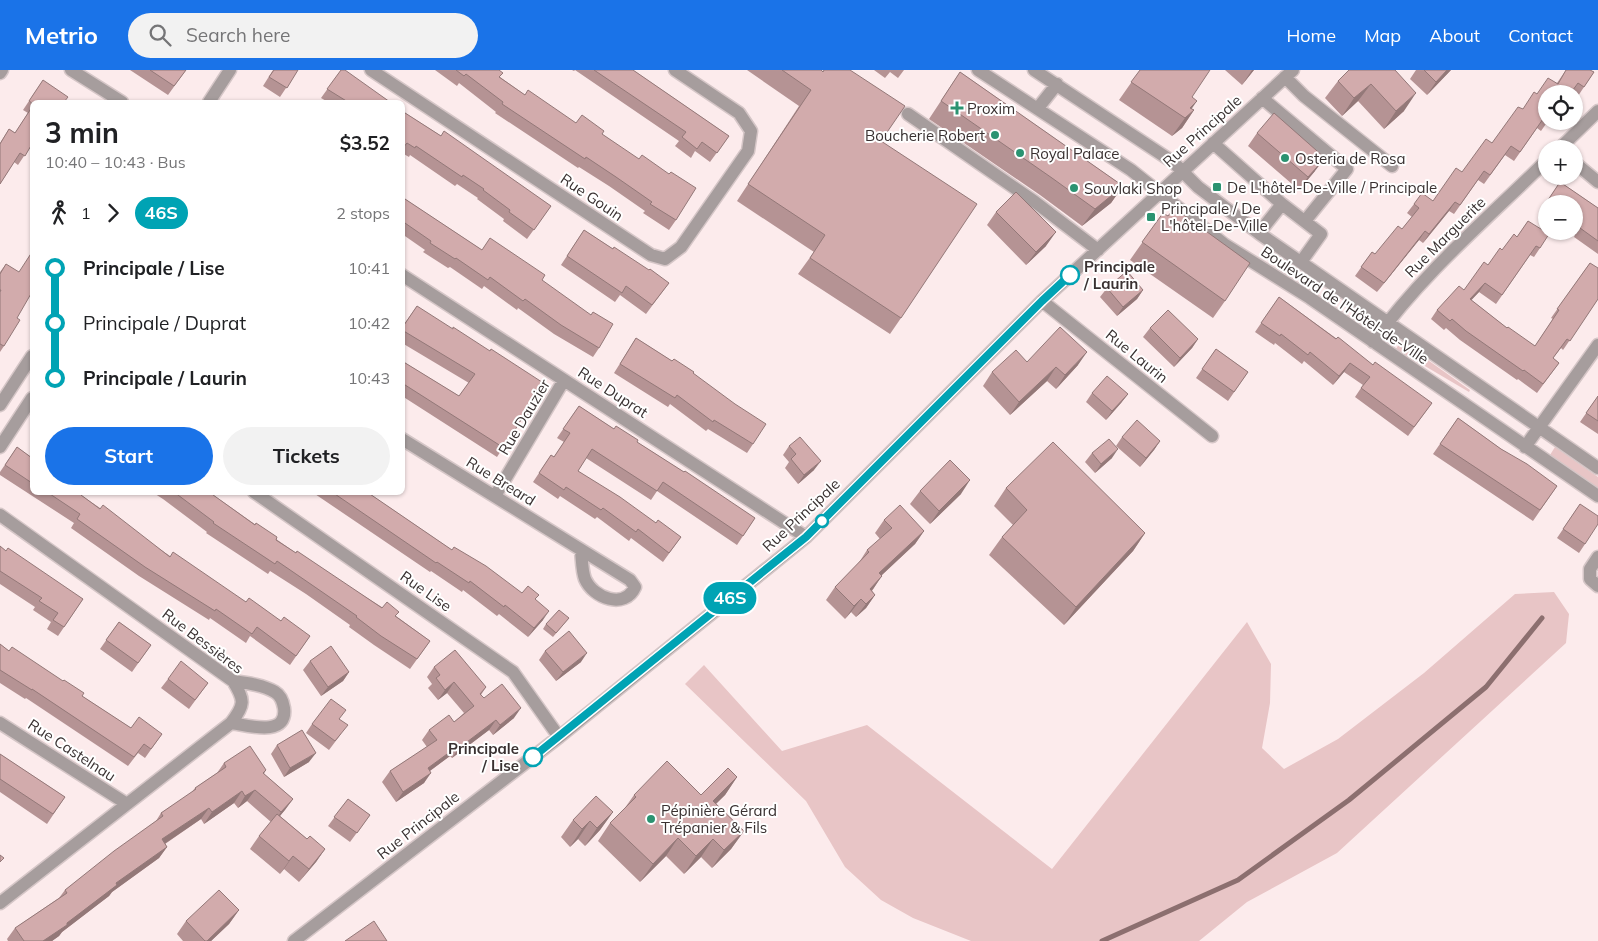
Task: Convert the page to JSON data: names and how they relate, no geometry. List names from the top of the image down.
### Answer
{
  "streets": {
    "street": [
      "Rue Principale",
      "Rue Gouin",
      "Rue Marguerite",
      "Boulevard de l'Hôtel-de-Ville",
      "Rue Laurin",
      "Rue Duprat",
      "Rue Dauzier",
      "Rue Breard",
      "Rue Lise",
      "Rue Bessières",
      "Rue Castelnau"
    ]
  },
  "crossings": [
    ["Rue Principale", "Boulevard de l'Hôtel-de-Ville"],
    ["Rue Principale", "Rue Laurin"],
    ["Rue Principale", "Rue Duprat"],
    ["Rue Principale", "Rue Lise"],
    ["Rue Marguerite", "Boulevard de l'Hôtel-de-Ville"],
    ["Rue Duprat", "Rue Dauzier"],
    ["Rue Dauzier", "Rue Breard"],
    ["Rue Bessières", "Rue Castelnau"]
  ],
  "places": {
    "health": ["Proxim"],
    "other": [
      "Boucherie Robert",
      "Royal Palace",
      "Osteria de Rosa",
      "Souvlaki Shop",
      "Principale / Laurin",
      "Principale / Lise",
      "Pépinière Gérard Trépanier & Fils"
    ],
    "transit": ["De L'hôtel-De-Ville / Principale", "Principale / De L'hôtel-De-Ville"]
  },
  "lines": ["bus line 46S"],
  "page": {
    "header": "Metrio",
    "search": "Search here",
    "nav": [
      "Home",
      "Map",
      "About",
      "Contact"
    ],
    "on_map": "46S",
    "map_buttons": ["+", "−"],
    "heading": ["3 min", "10:40 – 10:43 · Bus", "$3.52"],
    "legs": ["1", "46S", "2 stops"],
    "list": [
      {
        "name": "Principale / Lise",
        "value": "10:41"
      },
      {
        "name": "Principale / Duprat",
        "value": "10:42"
      },
      {
        "name": "Principale / Laurin",
        "value": "10:43"
      }
    ],
    "buttons": ["Start", "Tickets"]
  }
}
